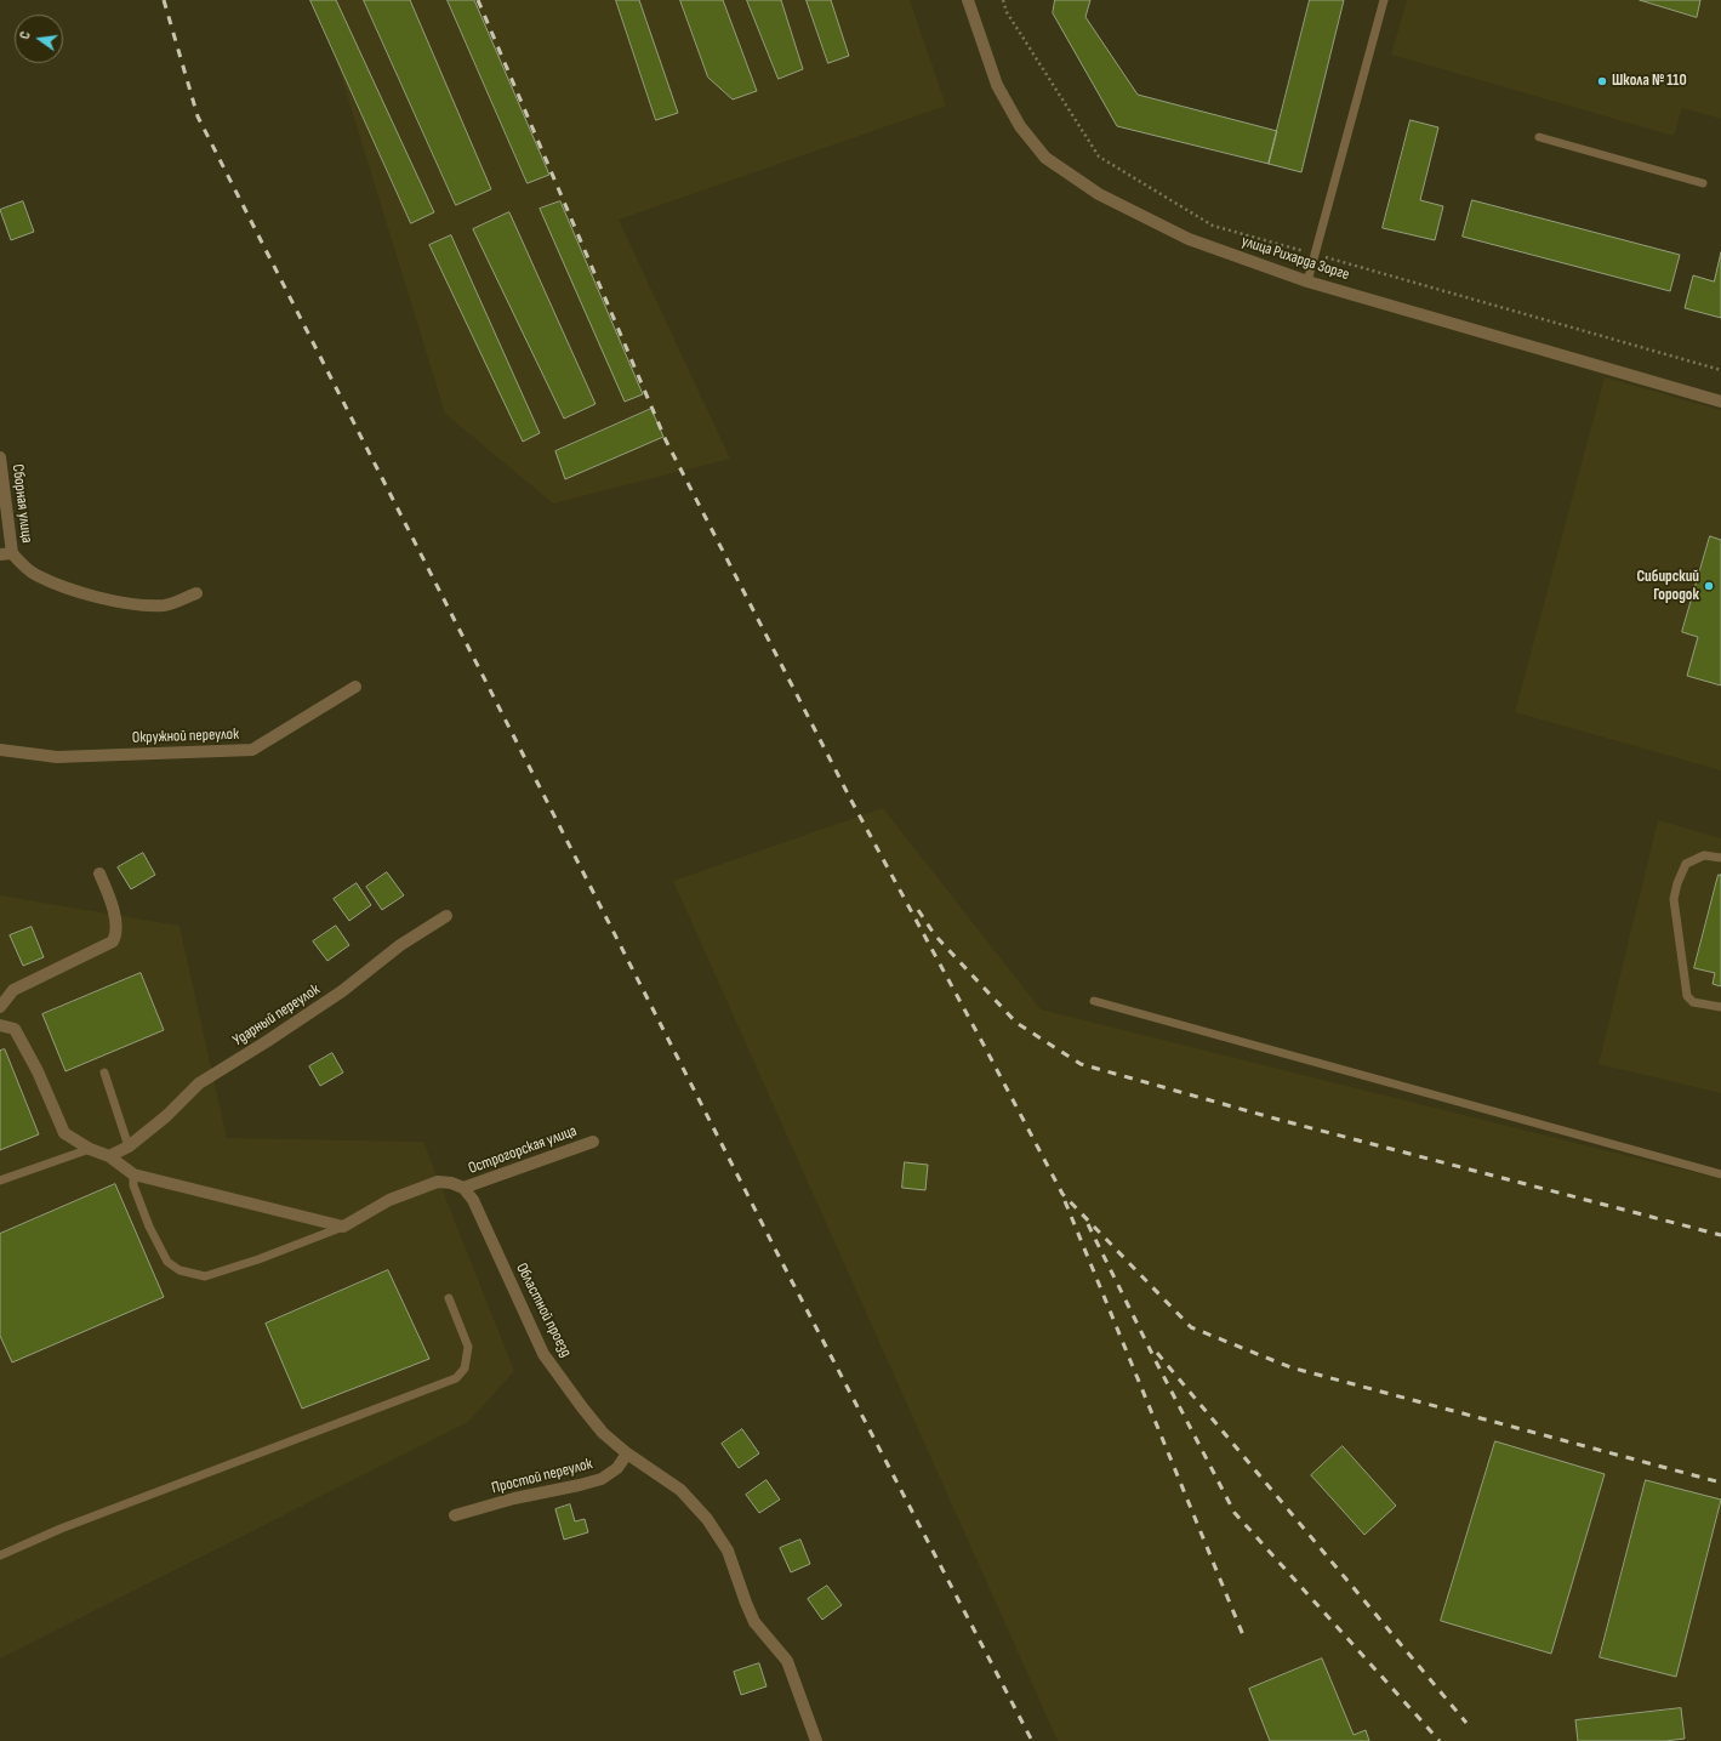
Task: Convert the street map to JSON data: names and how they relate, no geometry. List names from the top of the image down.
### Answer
{
  "streets": {
    "street": [
      "улица Рихарда Зорге",
      "Сборная улица",
      "Окружной переулок",
      "Ударный переулок",
      "Острогорская улица",
      "Областной проезд",
      "Простой переулок"
    ]
  },
  "crossings": [
    ["Острогорская улица", "Областной проезд"],
    ["Областной проезд", "Простой переулок"]
  ],
  "places": ["Школа № 110", "Сибирский Городок"],
  "north": "left"
}
